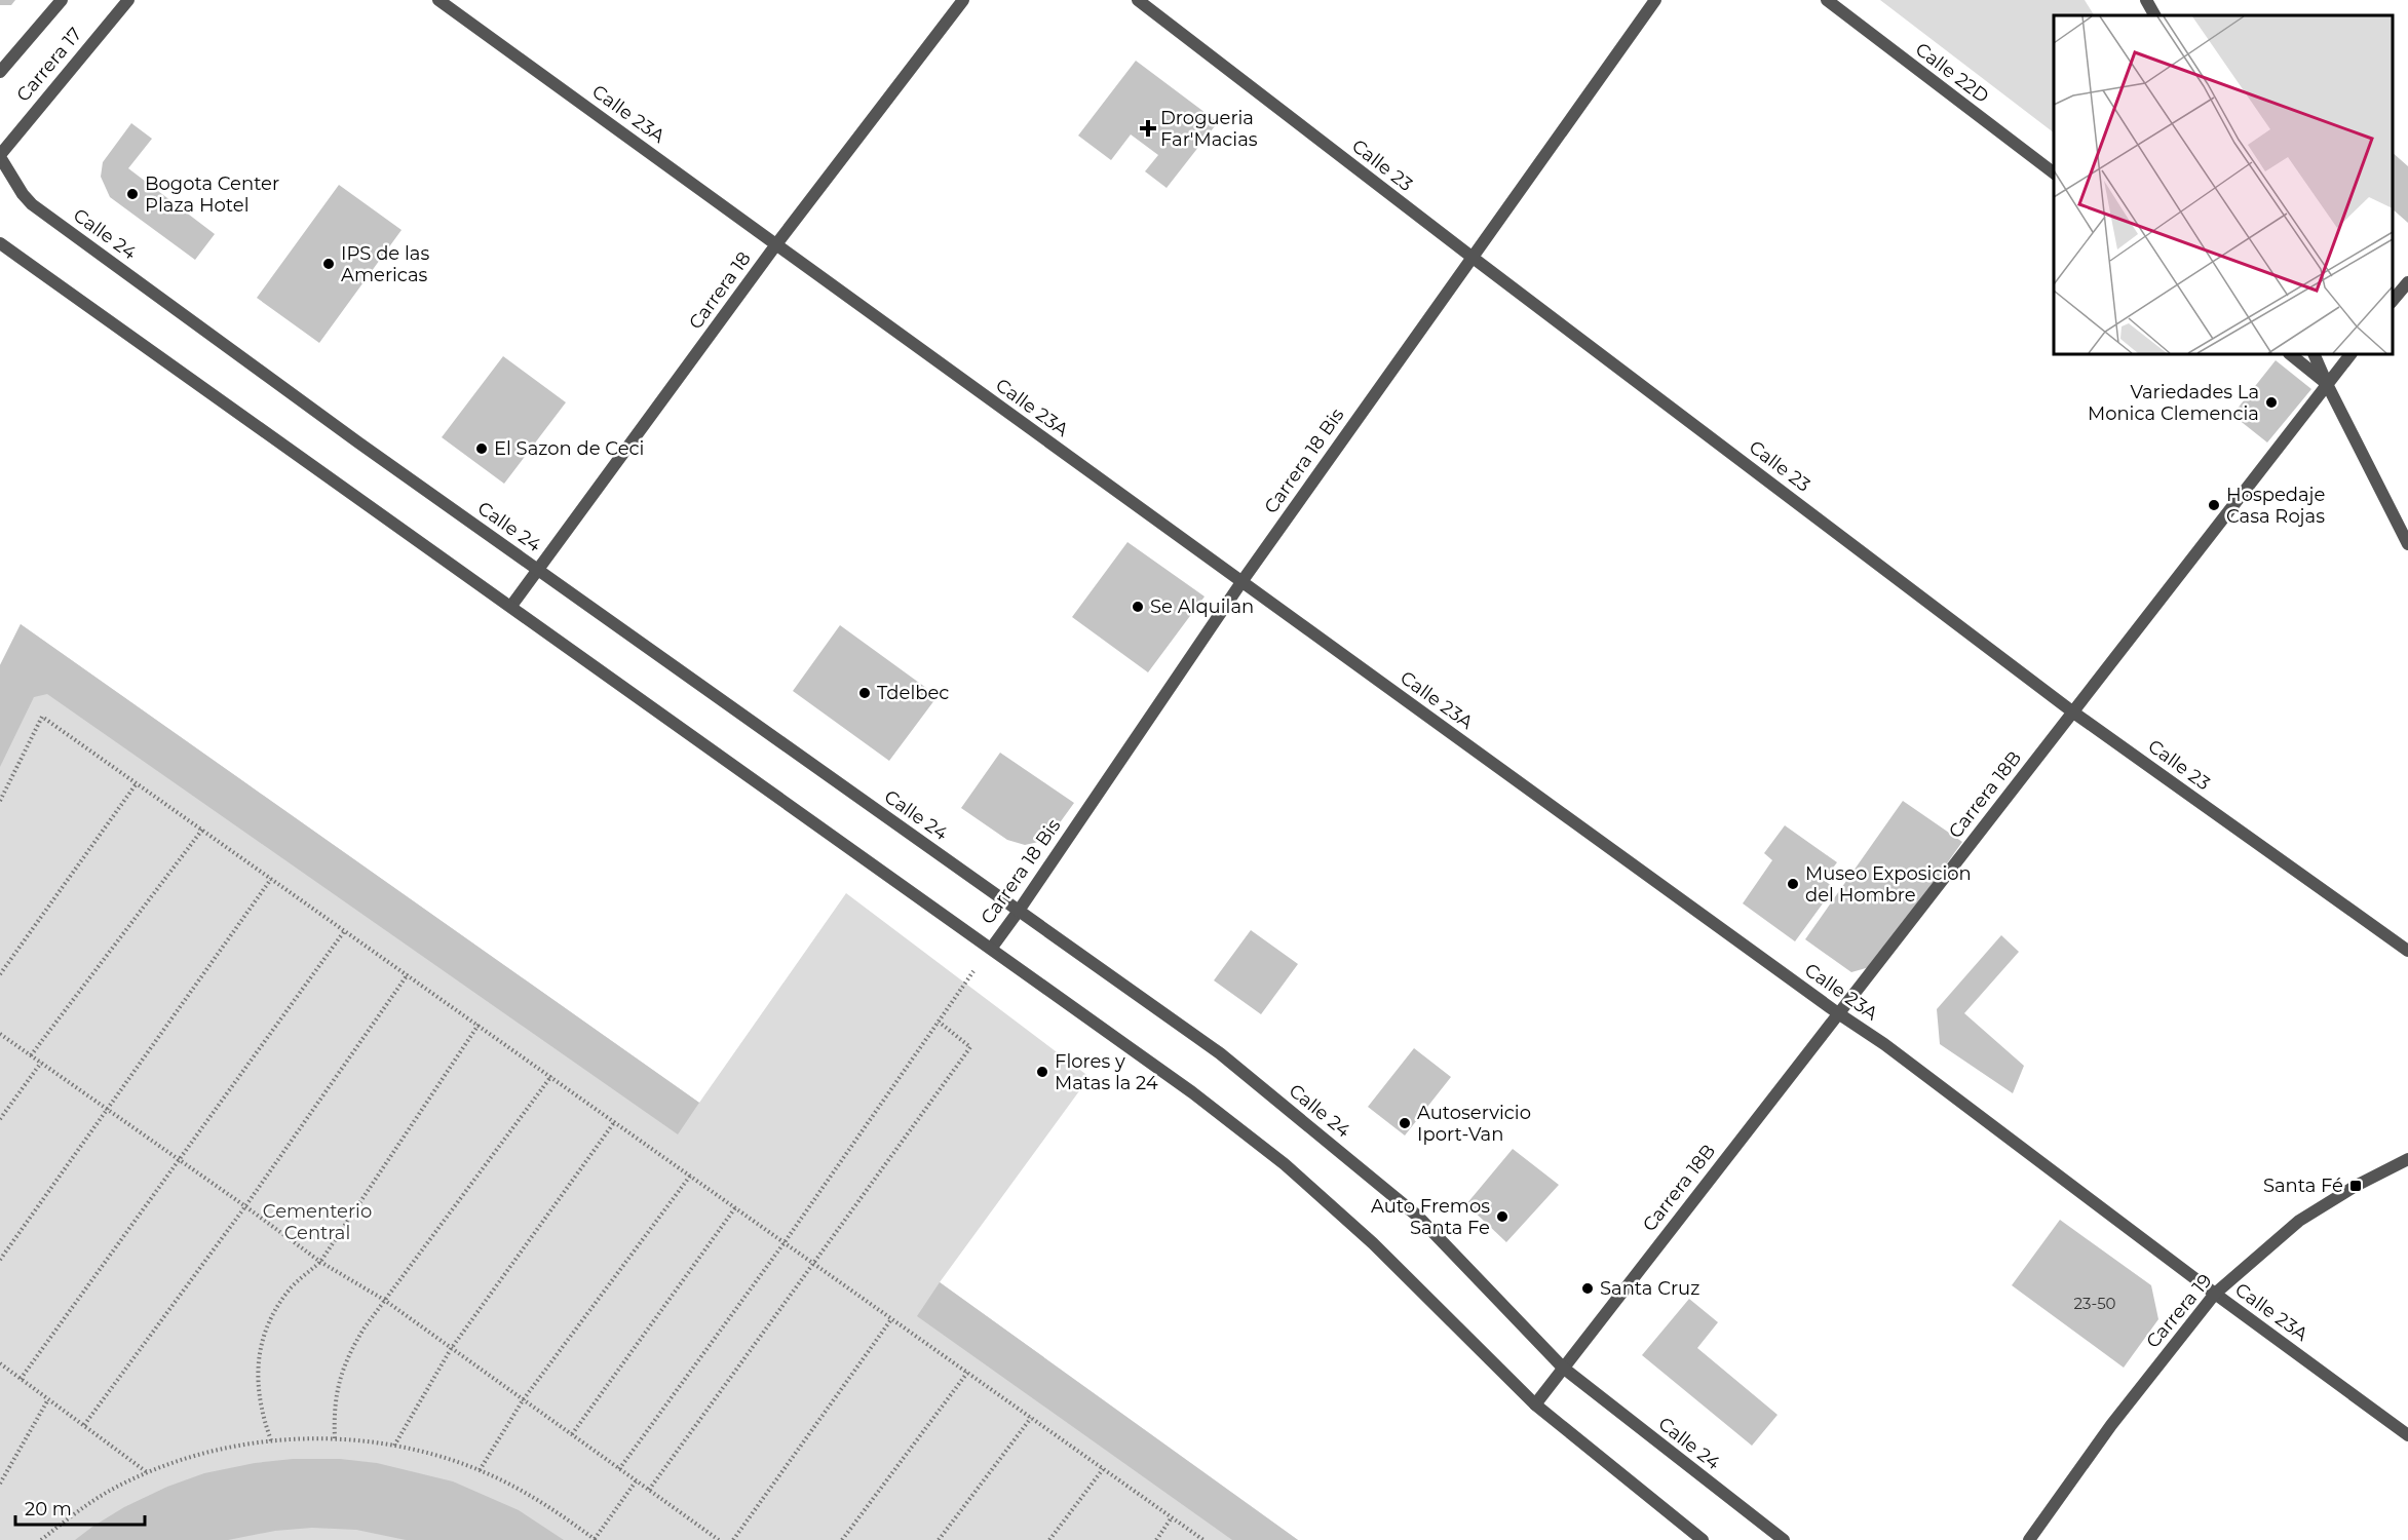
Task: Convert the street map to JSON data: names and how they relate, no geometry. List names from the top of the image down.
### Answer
{
  "streets": {
    "street": [
      "Carrera 17",
      "Calle 22D",
      "Calle 23A",
      "Calle 23",
      "Calle 24",
      "Carrera 18",
      "Carrera 18 Bis",
      "Carrera 18B",
      "Carrera 19"
    ]
  },
  "crossings": [
    ["Carrera 17", "Calle 24"],
    ["Calle 23A", "Carrera 18"],
    ["Calle 23A", "Carrera 18 Bis"],
    ["Calle 23A", "Carrera 18B"],
    ["Calle 23A", "Carrera 19"],
    ["Calle 23", "Carrera 18 Bis"],
    ["Calle 23", "Carrera 18B"],
    ["Calle 24", "Carrera 18"],
    ["Calle 24", "Carrera 18 Bis"],
    ["Calle 24", "Carrera 18B"]
  ],
  "parks": ["Cementerio Central"],
  "places": {
    "health": ["Drogueria Far'Macias"],
    "other": [
      "Bogota Center Plaza Hotel",
      "IPS de las Americas",
      "Variedades La Monica Clemencia",
      "El Sazon de Ceci",
      "Hospedaje Casa Rojas",
      "Se Alquilan",
      "Tdelbec",
      "Museo Exposicion del Hombre",
      "Flores y Matas la 24",
      "Autoservicio Iport-Van",
      "Auto Fremos Santa Fe",
      "Santa Cruz"
    ],
    "transit": ["Santa Fé"]
  },
  "house_numbers": ["23-50"],
  "scale_bar": "20 m"
}
